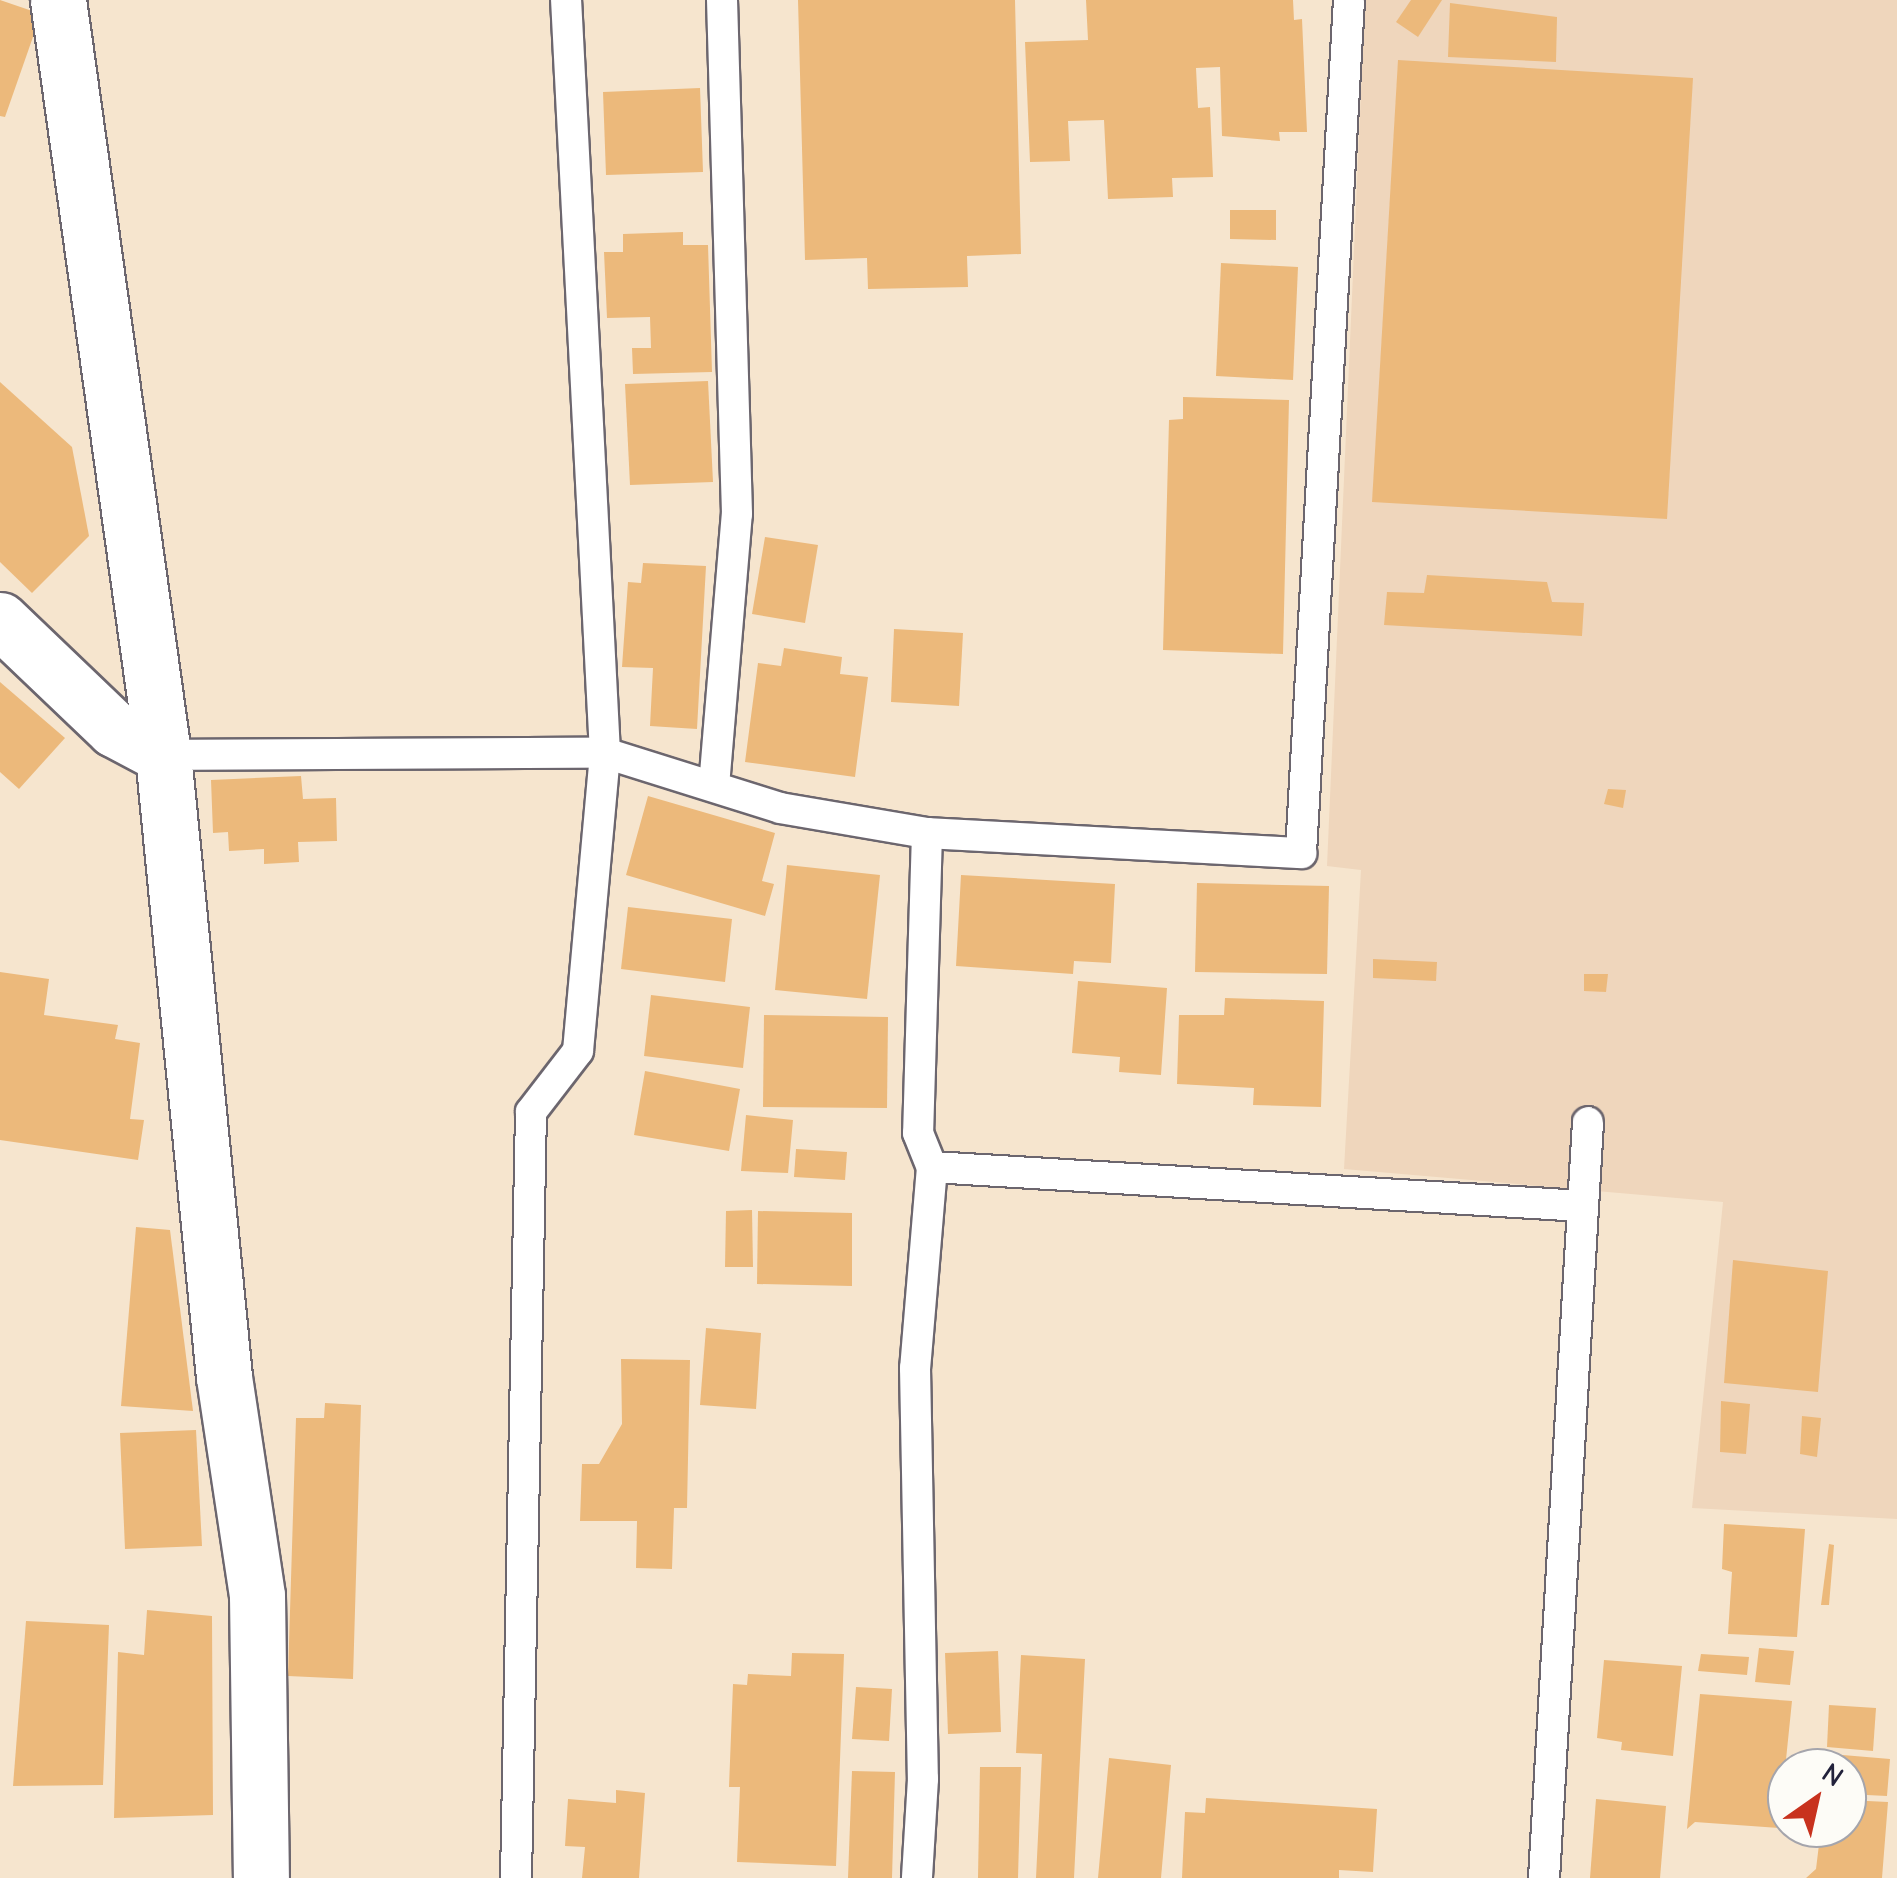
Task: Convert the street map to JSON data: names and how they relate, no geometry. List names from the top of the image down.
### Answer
{
  "north": "top right"
}
